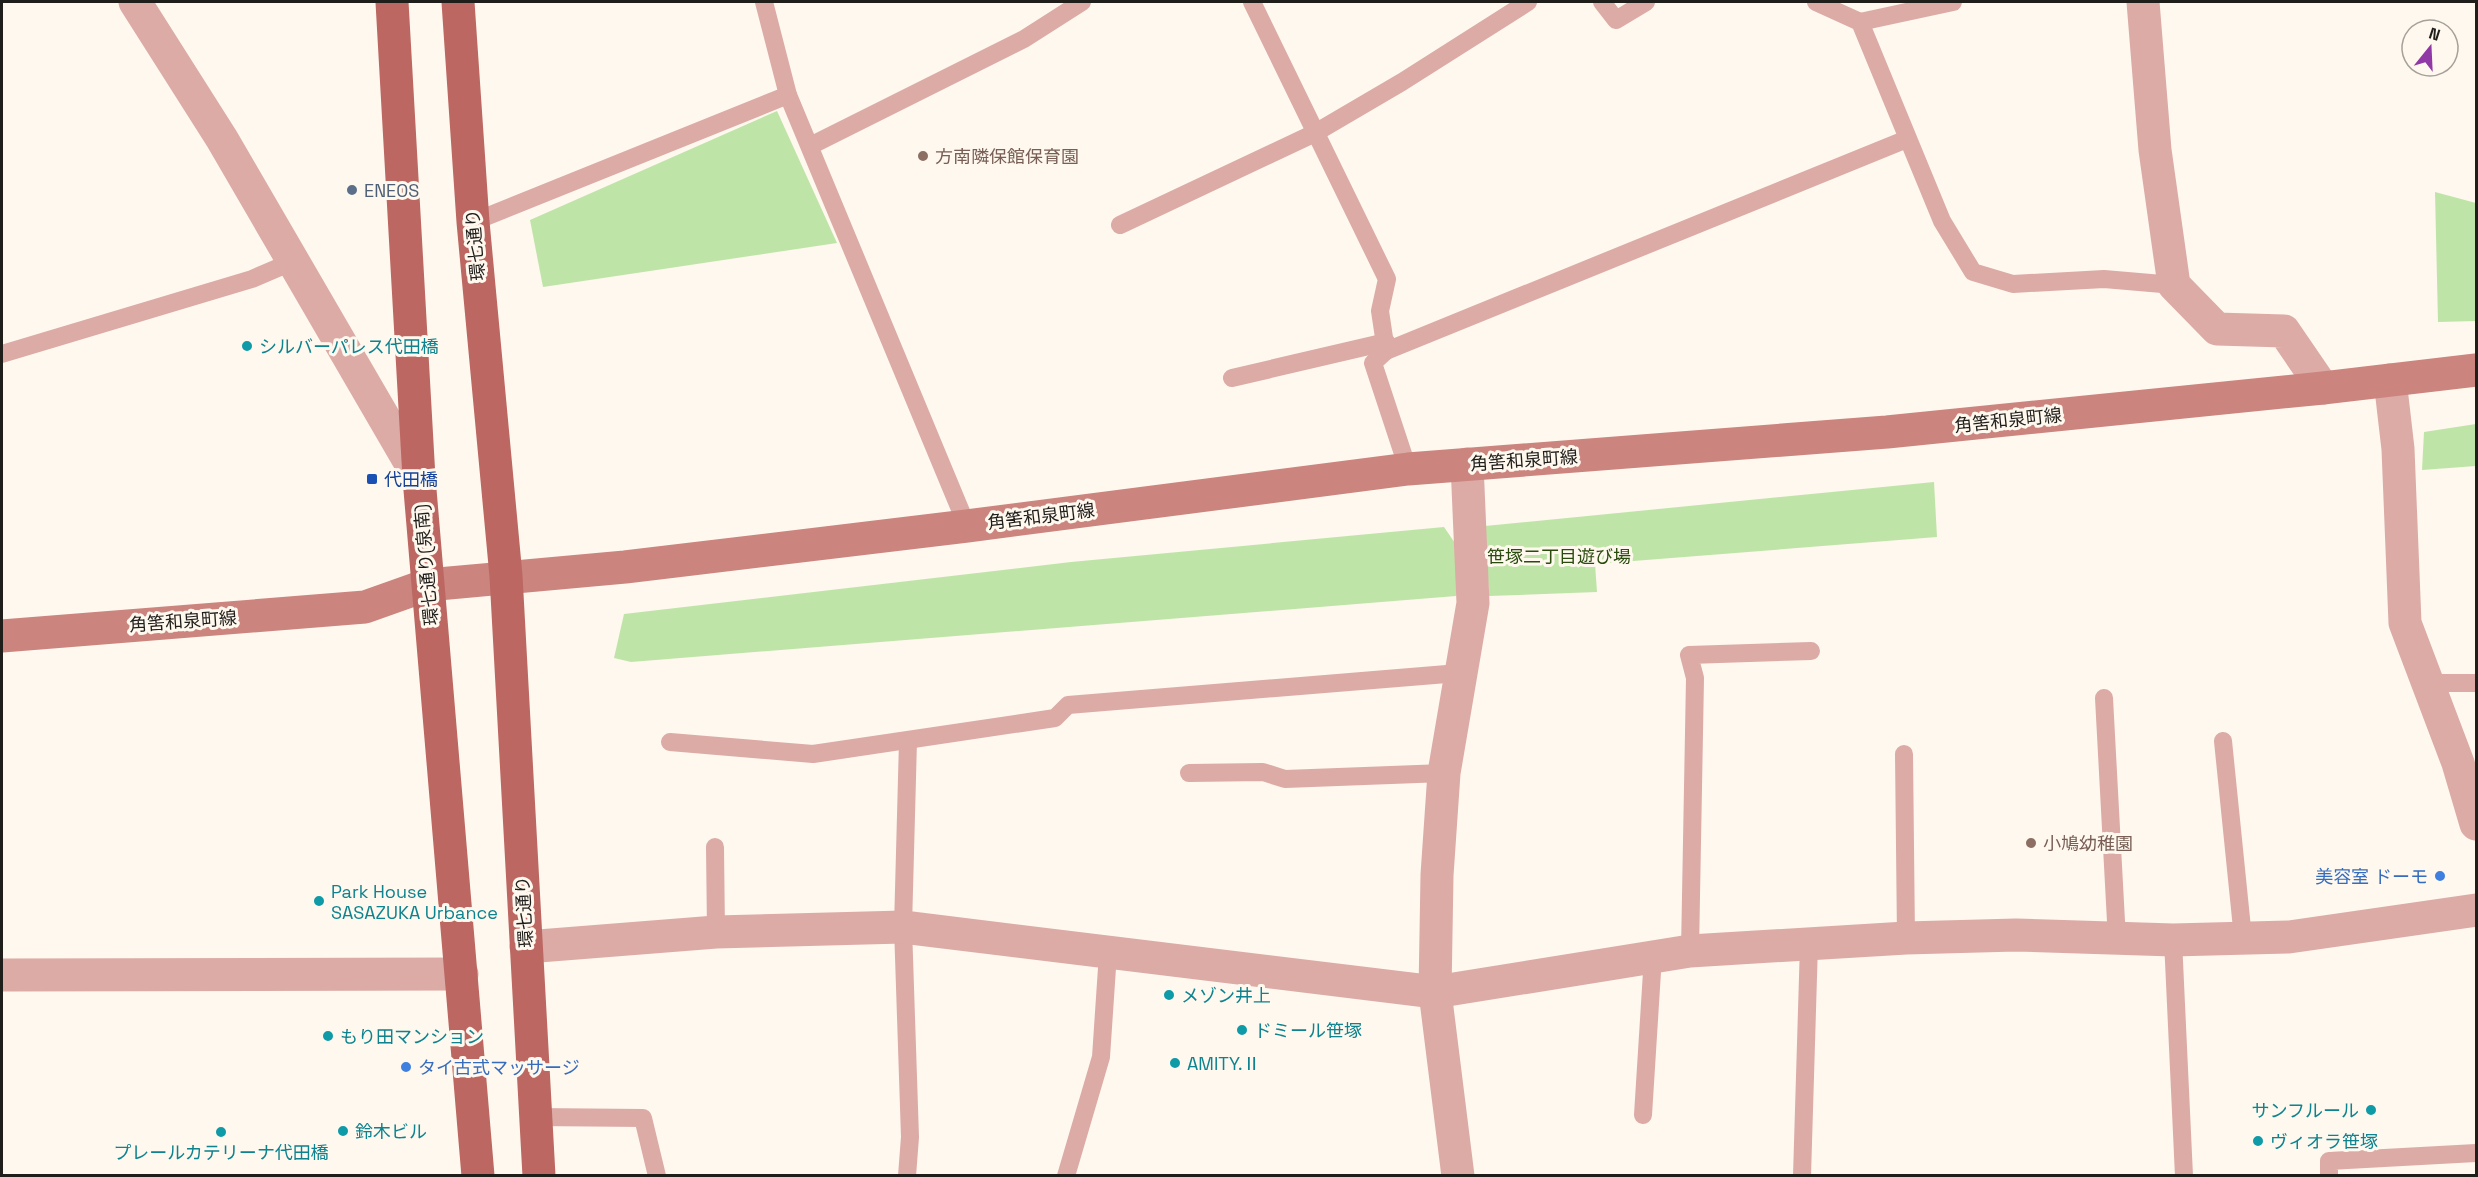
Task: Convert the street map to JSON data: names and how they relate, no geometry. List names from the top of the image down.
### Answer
{
  "streets": {
    "main road": ["環七通り", "角筈和泉町線", "環七通り(泉南)"]
  },
  "crossings": [
    ["環七通り", "角筈和泉町線"],
    ["角筈和泉町線", "環七通り(泉南)"]
  ],
  "parks": ["笹塚二丁目遊び場"],
  "places": {
    "other": [
      "方南隣保館保育園",
      "ENEOS",
      "シルバーパレス代田橋",
      "小鳩幼稚園",
      "美容室 ドーモ",
      "Park House SASAZUKA Urbance",
      "メゾン井上",
      "ドミール笹塚",
      "もり田マンション",
      "AMITY.Ⅱ",
      "タイ古式マッサージ",
      "サンフルール",
      "鈴木ビル",
      "プレールカテリーナ代田橋",
      "ヴィオラ笹塚"
    ],
    "transit": ["代田橋"]
  },
  "north": "top"
}
